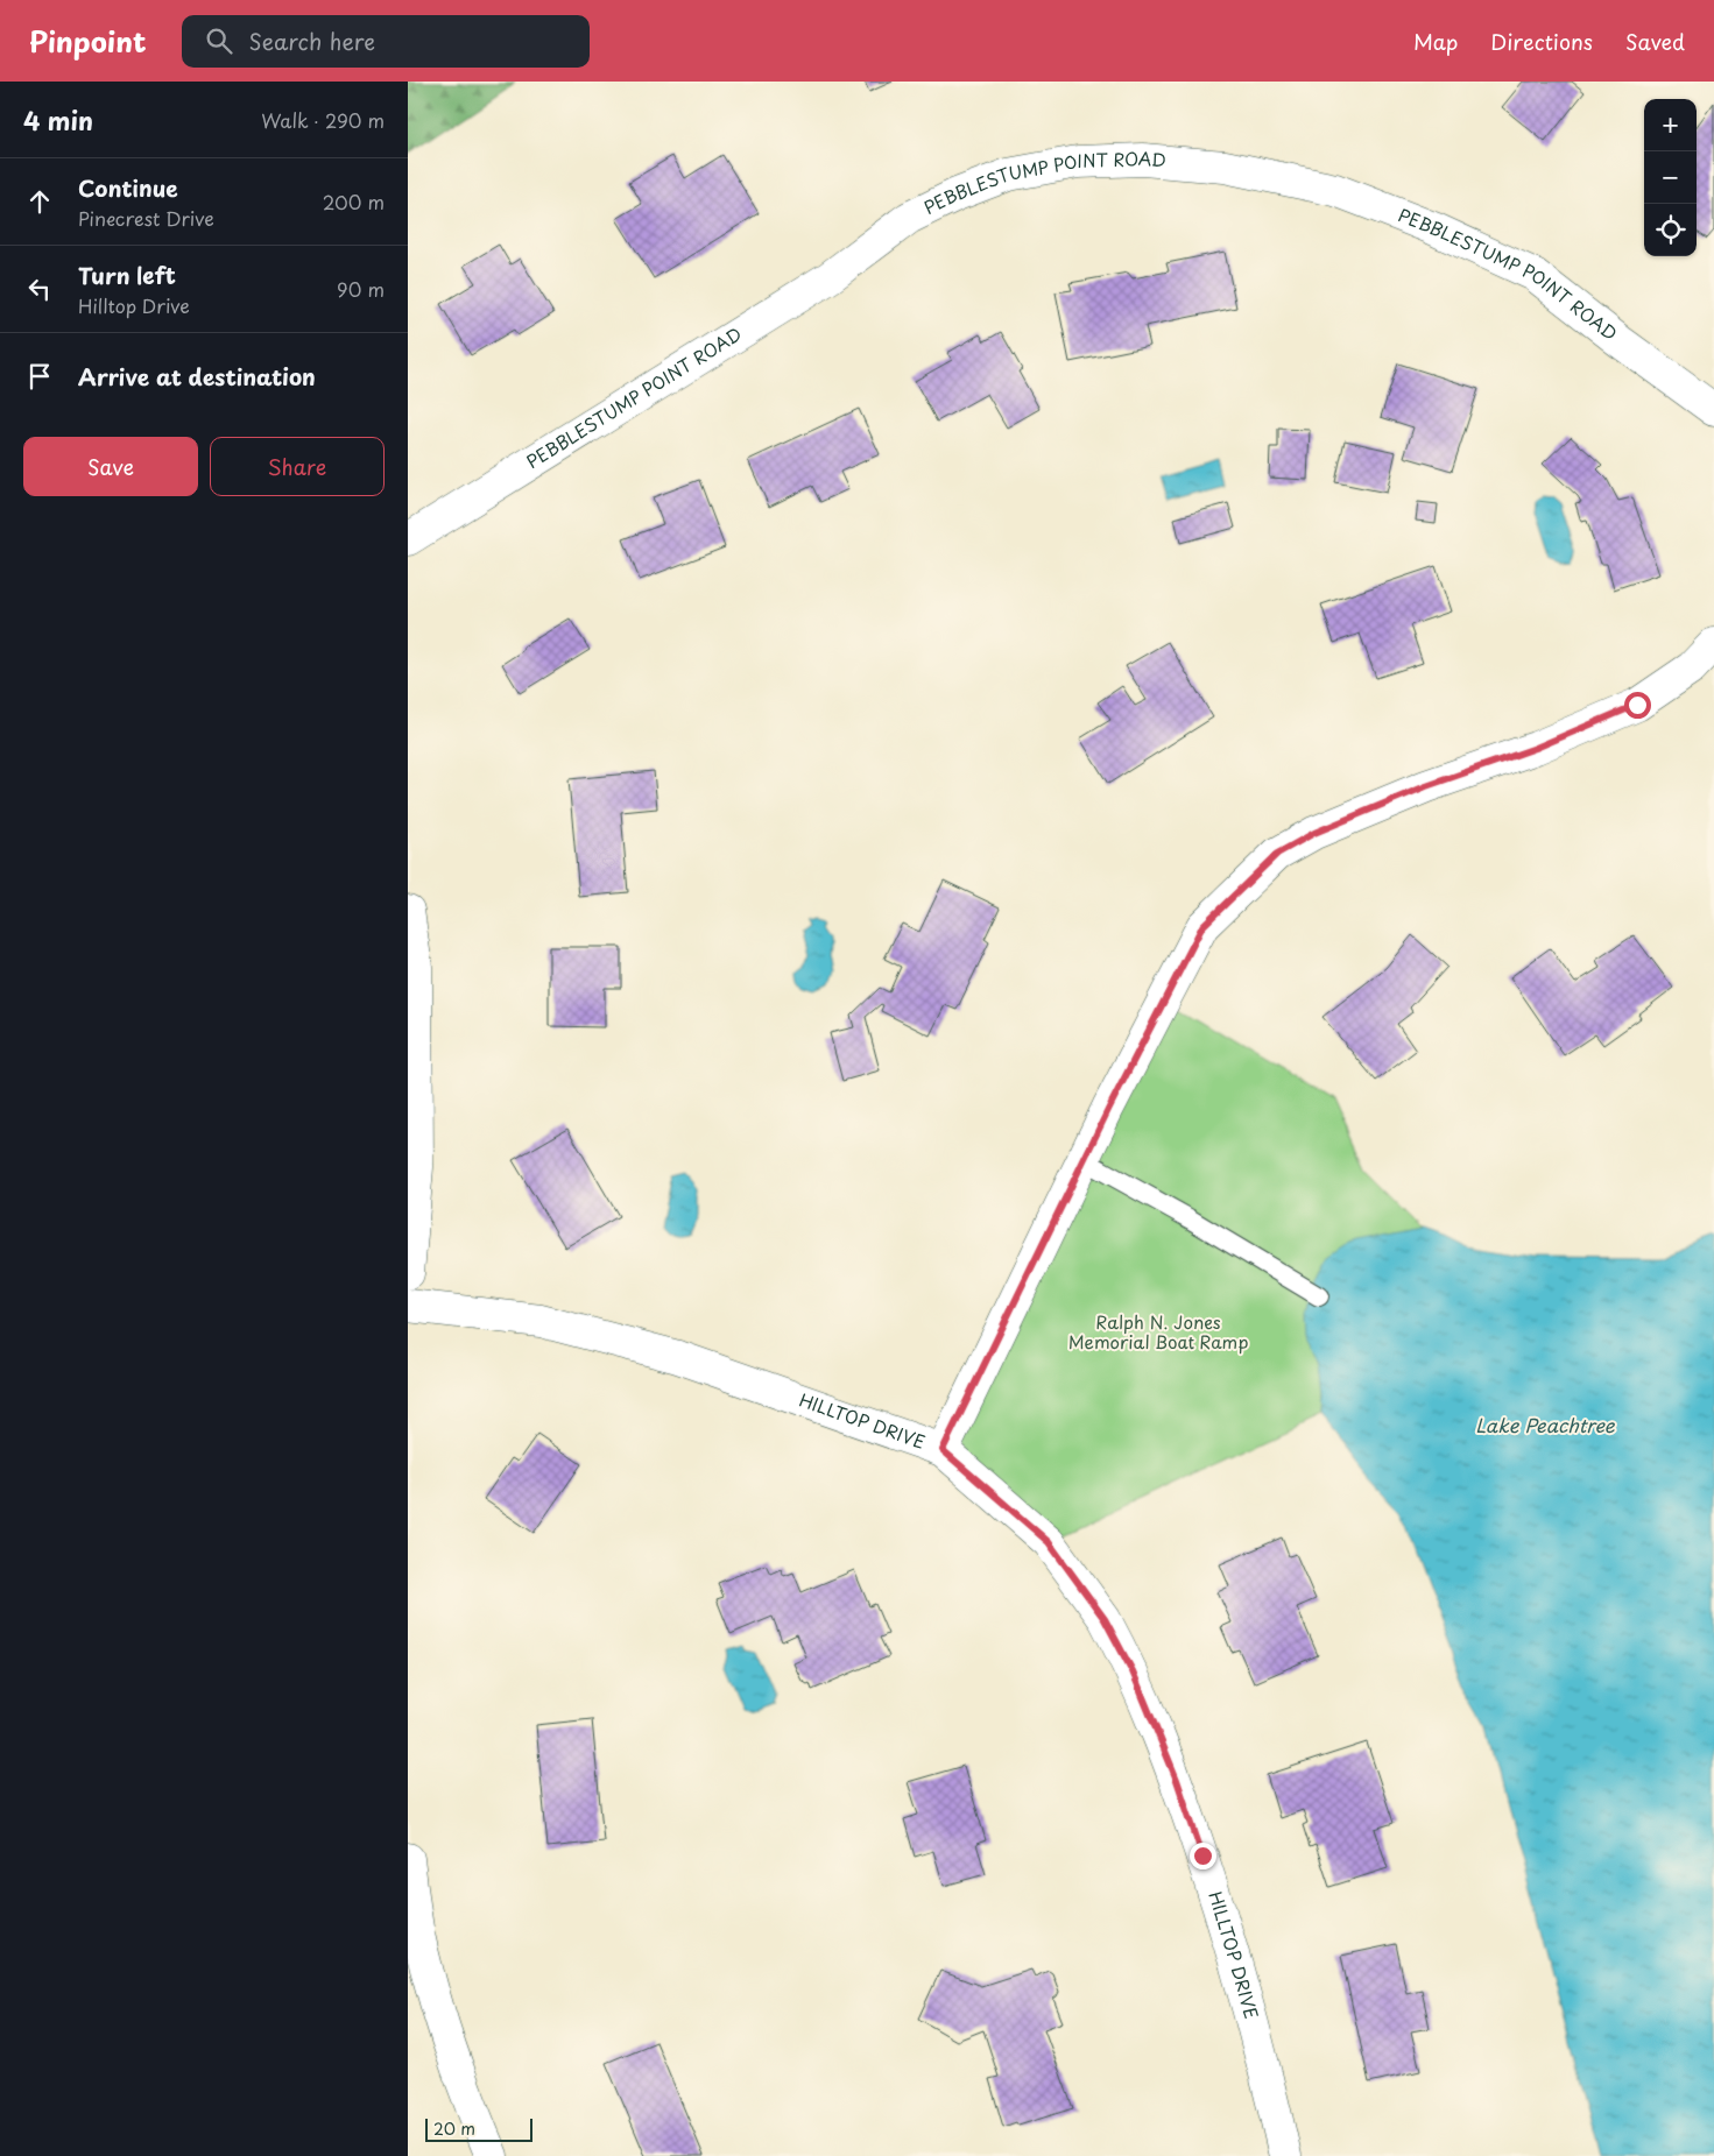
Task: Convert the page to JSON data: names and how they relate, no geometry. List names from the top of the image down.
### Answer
{
  "streets": {
    "street": ["PEBBLESTUMP POINT ROAD", "HILLTOP DRIVE"]
  },
  "water": ["Lake Peachtree"],
  "parks": ["Ralph N. Jones Memorial Boat Ramp"],
  "scale_bar": "20 m",
  "page": {
    "header": "Pinpoint",
    "search": "Search here",
    "nav": ["Map", "Directions", "Saved"],
    "heading": ["4 min", "Walk · 290 m"],
    "map_buttons": ["+", "−"],
    "list": [
      ["Continue", "Pinecrest Drive", "200 m"],
      ["Turn left", "Hilltop Drive", "90 m"],
      "Arrive at destination"
    ],
    "buttons": ["Save", "Share"],
    "scale": "20 m"
  }
}
